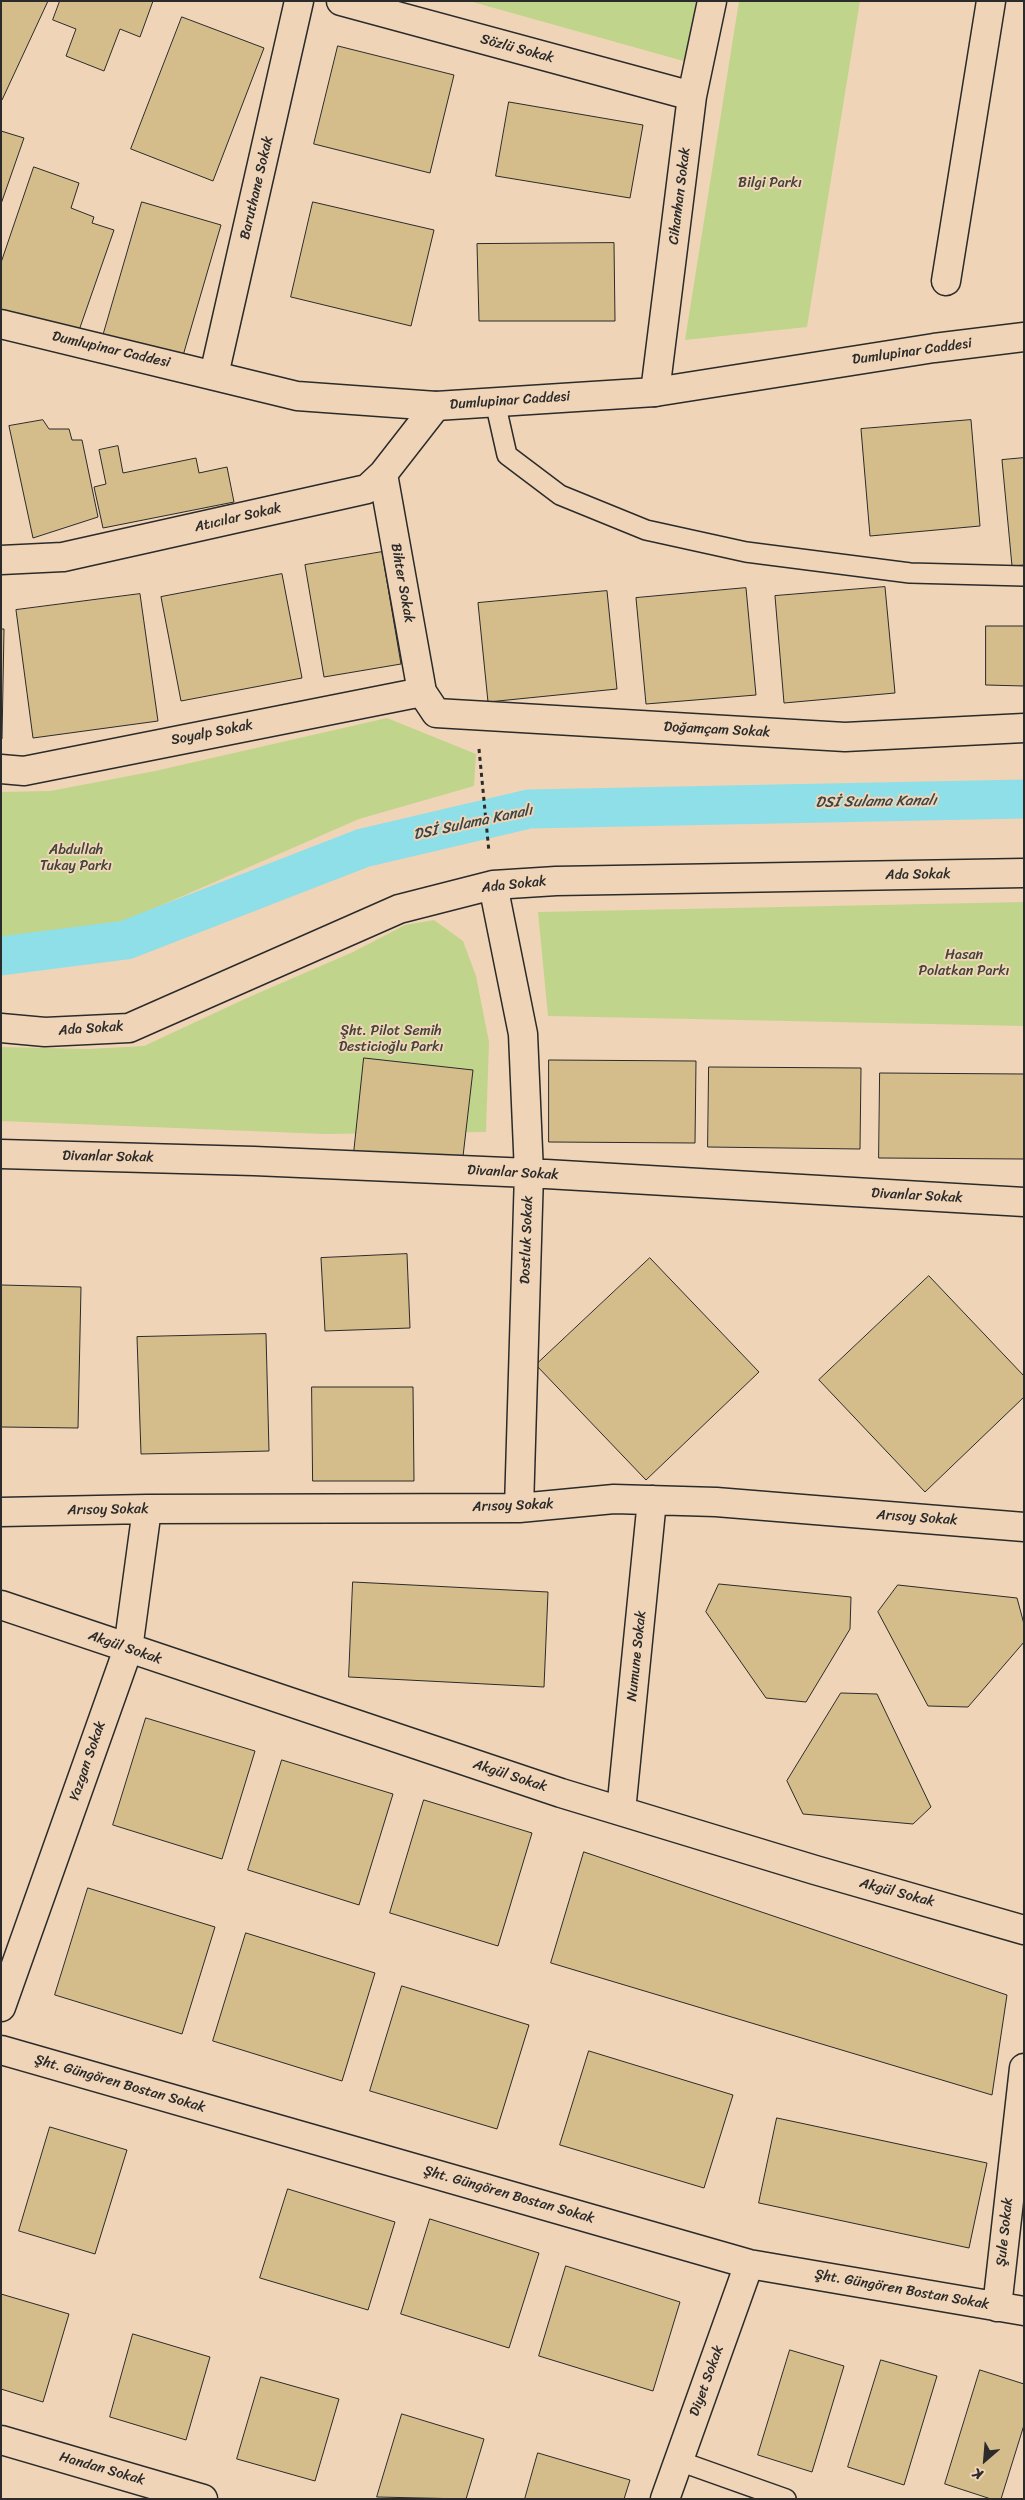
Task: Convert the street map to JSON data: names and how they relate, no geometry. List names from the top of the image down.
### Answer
{
  "streets": {
    "street": [
      "Sözlü Sokak",
      "Baruthane Sokak",
      "Cihanhan Sokak",
      "Dumlupinar Caddesi",
      "Atıcılar Sokak",
      "Bihter Sokak",
      "Doğamçam Sokak",
      "Soyalp Sokak",
      "Ada Sokak",
      "Divanlar Sokak",
      "Dostluk Sokak",
      "Arısoy Sokak",
      "Akgül Sokak",
      "Numune Sokak",
      "Yazgan Sokak",
      "Şht. Güngören Bostan Sokak",
      "Şule Sokak",
      "Diyet Sokak",
      "Handan Sokak"
    ]
  },
  "crossings": [
    ["Sözlü Sokak", "Cihanhan Sokak"],
    ["Baruthane Sokak", "Dumlupinar Caddesi"],
    ["Cihanhan Sokak", "Dumlupinar Caddesi"],
    ["Dumlupinar Caddesi", "Atıcılar Sokak"],
    ["Atıcılar Sokak", "Bihter Sokak"],
    ["Bihter Sokak", "Doğamçam Sokak"],
    ["Bihter Sokak", "Soyalp Sokak"],
    ["Doğamçam Sokak", "Soyalp Sokak"],
    ["Ada Sokak", "Dostluk Sokak"],
    ["Divanlar Sokak", "Dostluk Sokak"],
    ["Dostluk Sokak", "Arısoy Sokak"],
    ["Arısoy Sokak", "Numune Sokak"],
    ["Arısoy Sokak", "Yazgan Sokak"],
    ["Akgül Sokak", "Numune Sokak"],
    ["Akgül Sokak", "Yazgan Sokak"],
    ["Şht. Güngören Bostan Sokak", "Şule Sokak"],
    ["Şht. Güngören Bostan Sokak", "Diyet Sokak"]
  ],
  "water": ["DSİ Sulama Kanalı"],
  "parks": [
    "Bilgi Parkı",
    "Abdullah Tukay Parkı",
    "Hasan Polatkan Parkı",
    "Şht. Pilot Semih Desticioğlu Parkı"
  ],
  "north": "bottom left"
}
